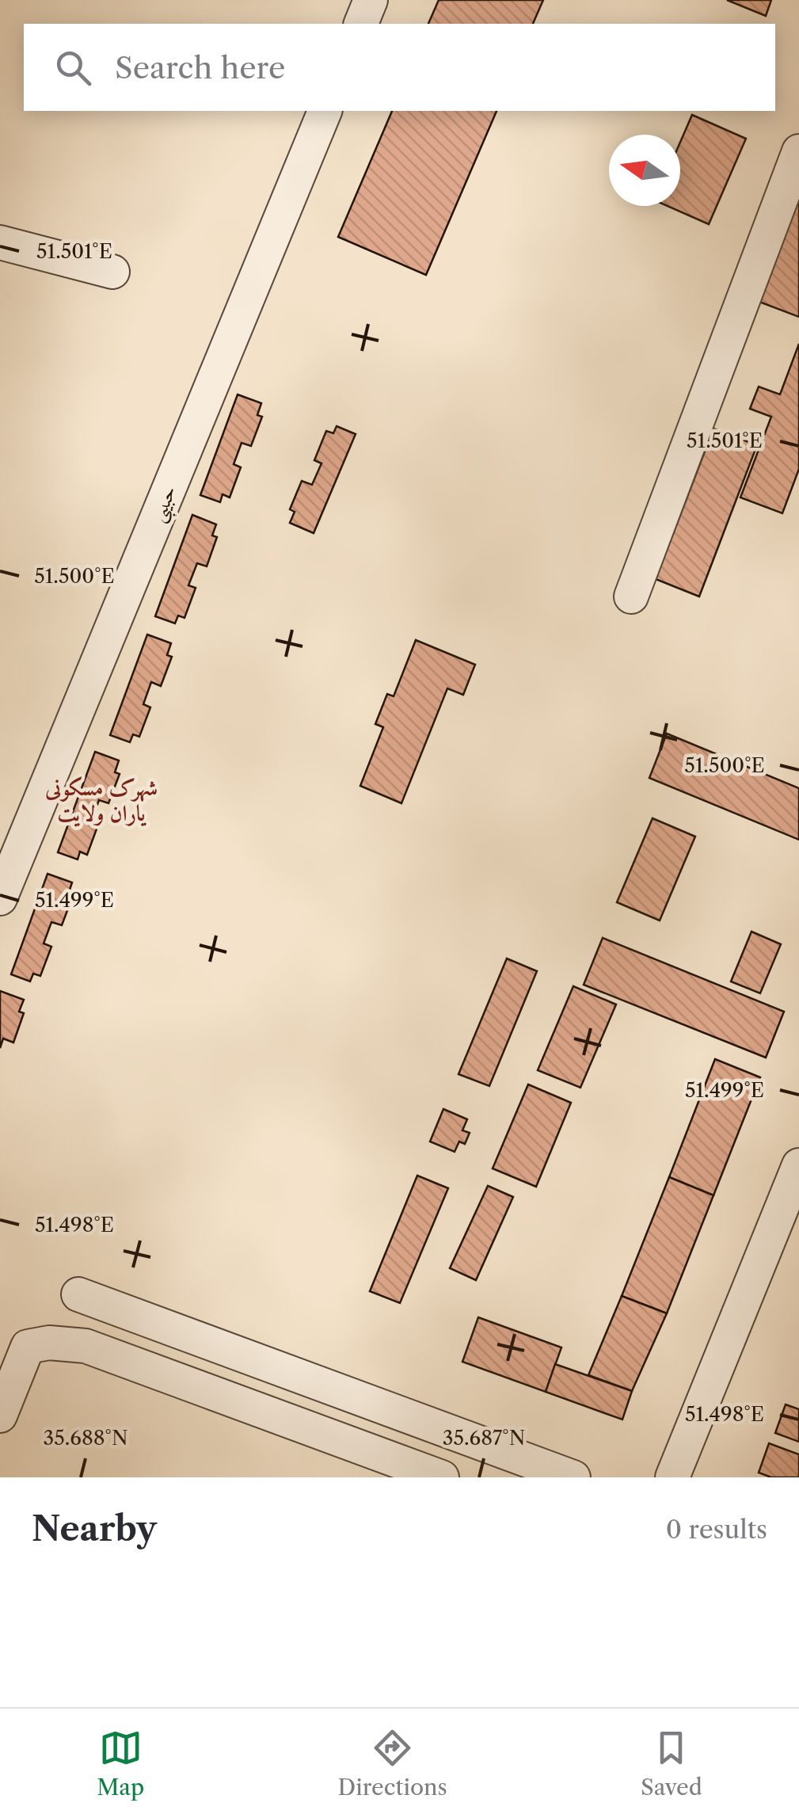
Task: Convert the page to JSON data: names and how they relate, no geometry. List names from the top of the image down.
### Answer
{
  "streets": {
    "street": ["حبیبی"]
  },
  "districts": ["شهرک مسکونی یاران ولایت"],
  "north": "left",
  "page": {
    "search": "Search here",
    "heading": ["Nearby", "0 results"],
    "nav": ["Map", "Directions", "Saved"]
  },
  "coordinates": [
    "51.501°E",
    "51.500°E",
    "51.499°E",
    "51.498°E",
    "35.688°N",
    "35.687°N"
  ]
}
